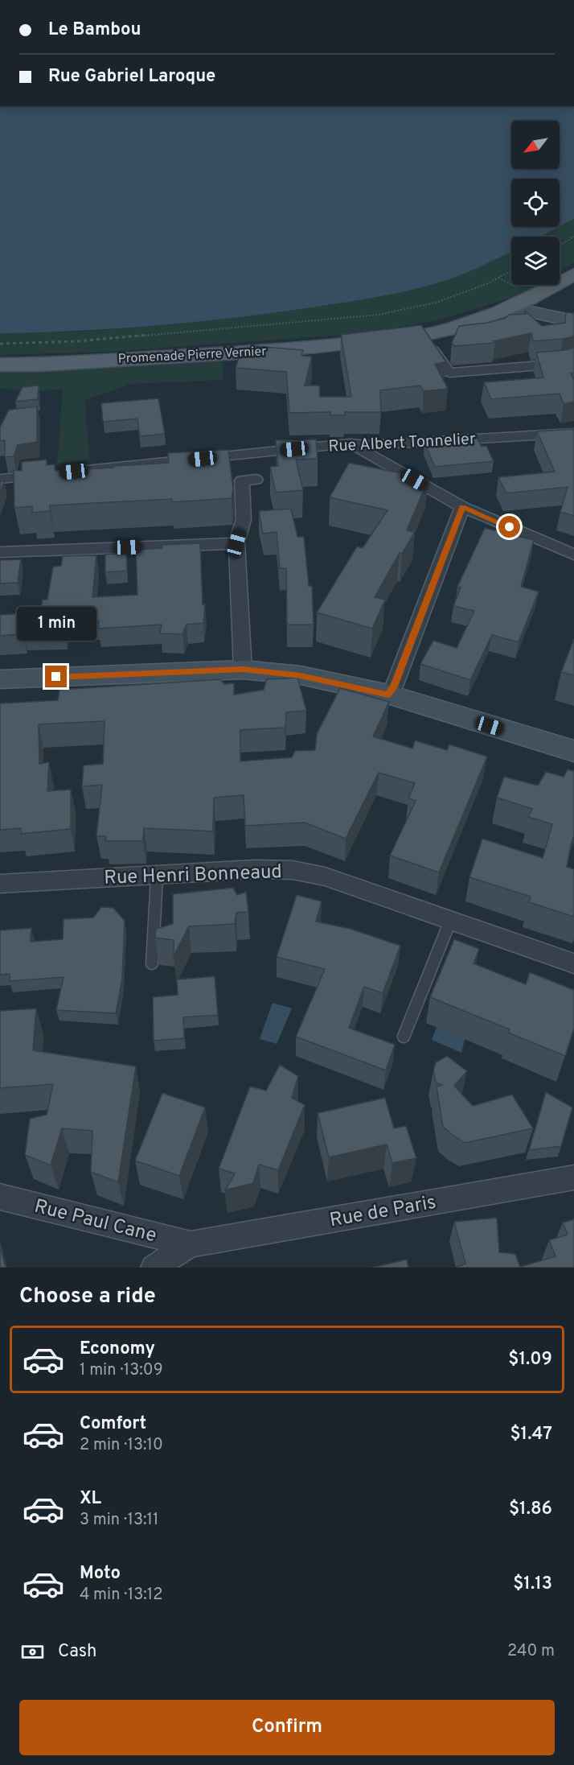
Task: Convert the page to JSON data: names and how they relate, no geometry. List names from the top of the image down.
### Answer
{
  "streets": {
    "main road": ["Promenade Pierre Vernier"],
    "street": [
      "Rue Albert Tonnelier",
      "Rue Henri Bonneaud",
      "Rue de Paris",
      "Rue Paul Cane"
    ]
  },
  "crossings": [
    ["Rue de Paris", "Rue Paul Cane"]
  ],
  "north": "bottom left",
  "page": {
    "banner": ["Le Bambou", "Rue Gabriel Laroque"],
    "bubble": "1 min",
    "heading": "Choose a ride",
    "list": [
      {
        "name": "Economy",
        "note": "1 min · 13:09",
        "value": "$1.09"
      },
      {
        "name": "Comfort",
        "note": "2 min · 13:10",
        "value": "$1.47"
      },
      {
        "name": "XL",
        "note": "3 min · 13:11",
        "value": "$1.86"
      },
      {
        "name": "Moto",
        "note": "4 min · 13:12",
        "value": "$1.13"
      }
    ],
    "pay": ["Cash", "240 m"],
    "buttons": "Confirm"
  }
}
